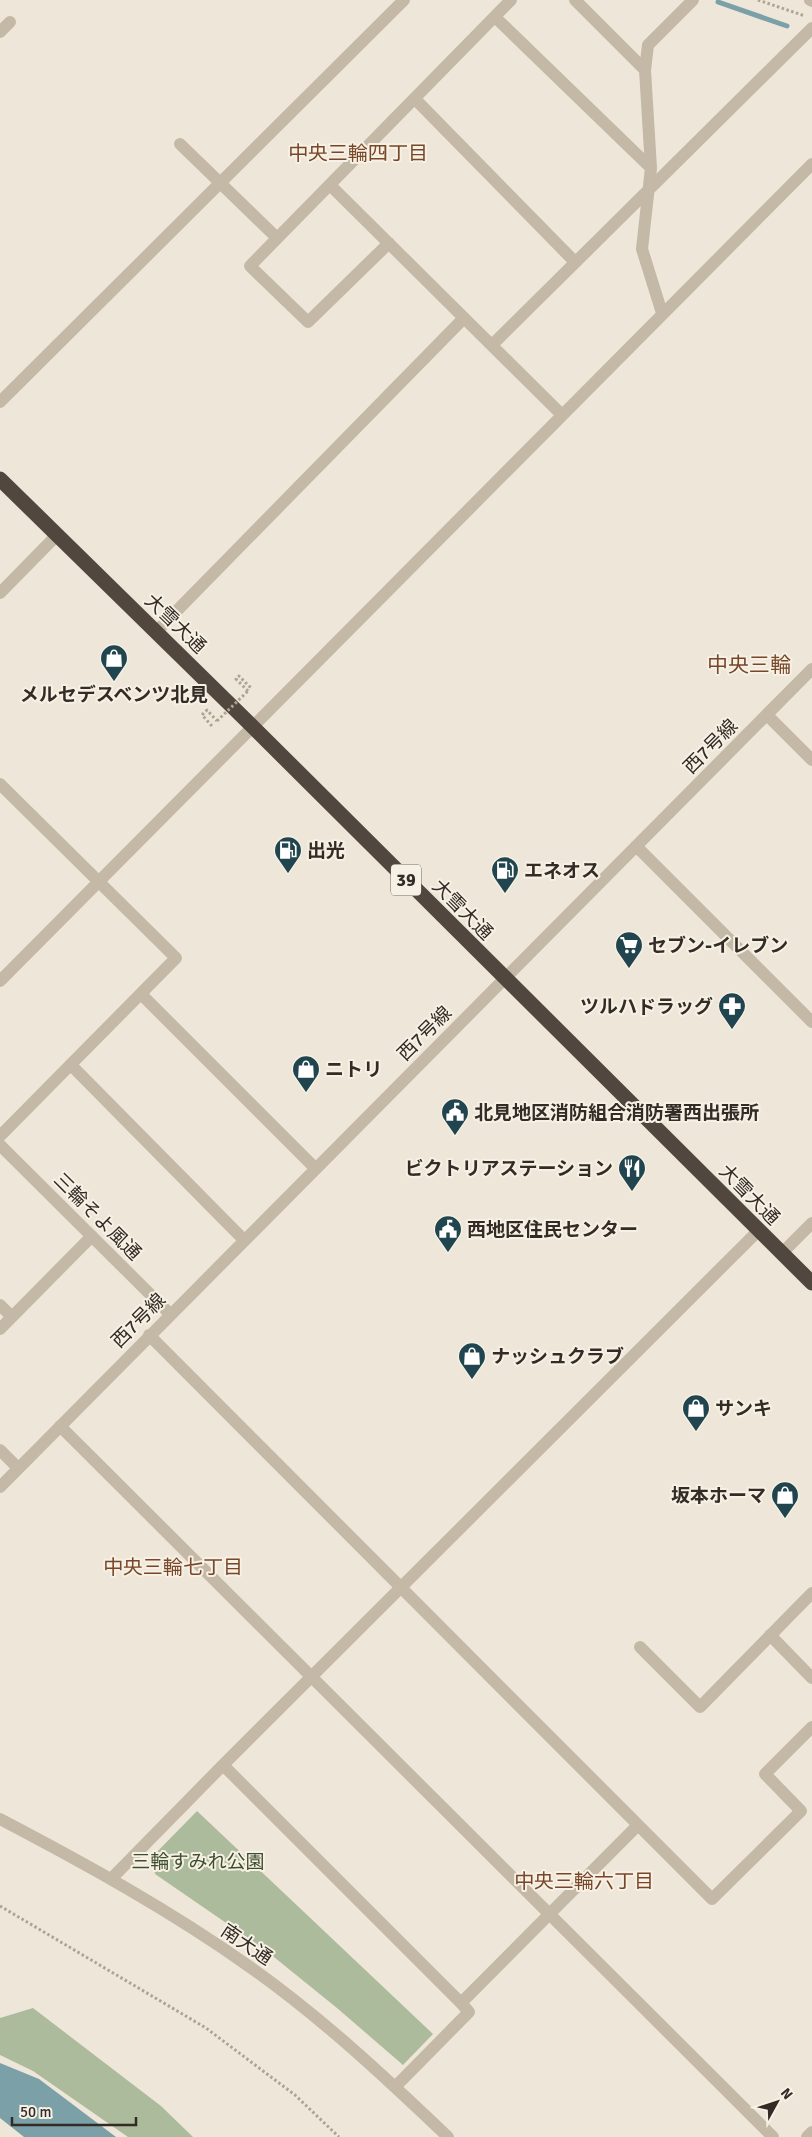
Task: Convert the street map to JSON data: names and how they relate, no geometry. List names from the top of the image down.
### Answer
{
  "streets": {
    "highway": ["大雪大通", "39"],
    "street": ["西7号線", "三輪そよ風通", "南大通"]
  },
  "crossings": [
    ["大雪大通", "西7号線"],
    ["西7号線", "三輪そよ風通"]
  ],
  "districts": [
    "中央三輪四丁目",
    "中央三輪",
    "中央三輪七丁目",
    "中央三輪六丁目"
  ],
  "parks": ["三輪すみれ公園"],
  "places": {
    "shop": [
      "メルセデスベンツ北見",
      "ニトリ",
      "ナッシュクラブ",
      "サンキ",
      "坂本ホーマ"
    ],
    "fuel station": ["出光", "エネオス"],
    "supermarket": ["セブン-イレブン"],
    "pharmacy": ["ツルハドラッグ"],
    "public building": ["北見地区消防組合消防署西出張所", "西地区住民センター"],
    "restaurant": ["ビクトリアステーション"]
  },
  "scale_bar": "50 m",
  "north": "top right"
}
